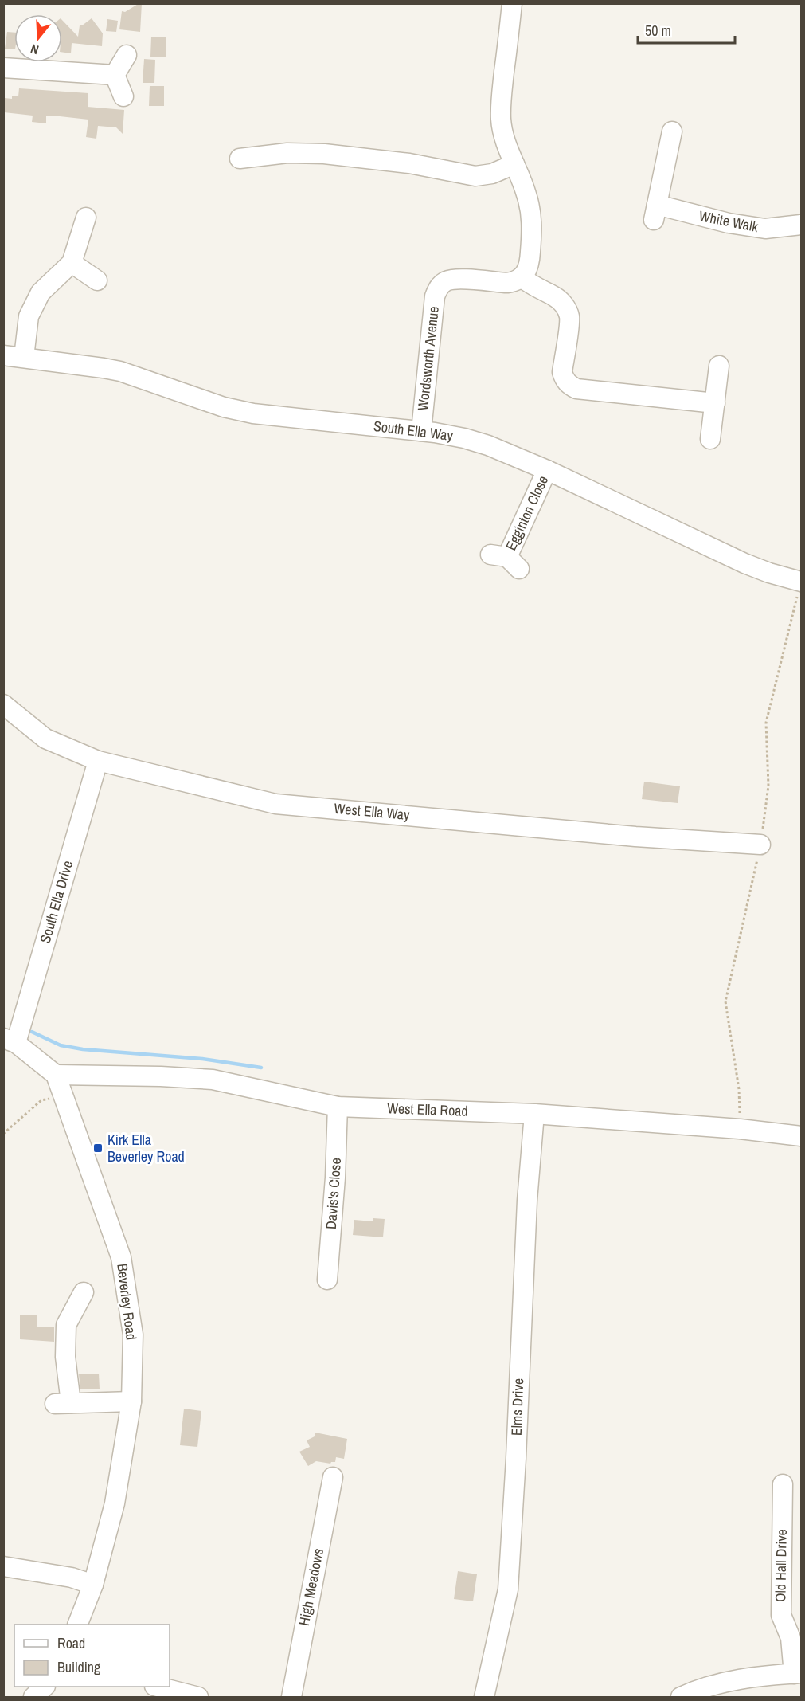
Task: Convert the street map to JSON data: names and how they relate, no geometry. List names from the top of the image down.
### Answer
{
  "streets": {
    "street": [
      "White Walk",
      "Wordsworth Avenue",
      "South Ella Way",
      "Egginton Close",
      "West Ella Way",
      "South Ella Drive",
      "West Ella Road",
      "Davis's Close",
      "Beverley Road",
      "Elms Drive",
      "Old Hall Drive",
      "High Meadows"
    ]
  },
  "crossings": [
    ["Wordsworth Avenue", "South Ella Way"],
    ["South Ella Way", "Egginton Close"],
    ["West Ella Way", "South Ella Drive"],
    ["West Ella Road", "Davis's Close"],
    ["West Ella Road", "Beverley Road"],
    ["West Ella Road", "Elms Drive"]
  ],
  "places": {
    "transit": ["Kirk Ella Beverley Road"]
  },
  "legend": ["Road", "Building"],
  "scale_bar": "50 m",
  "north": "bottom"
}
